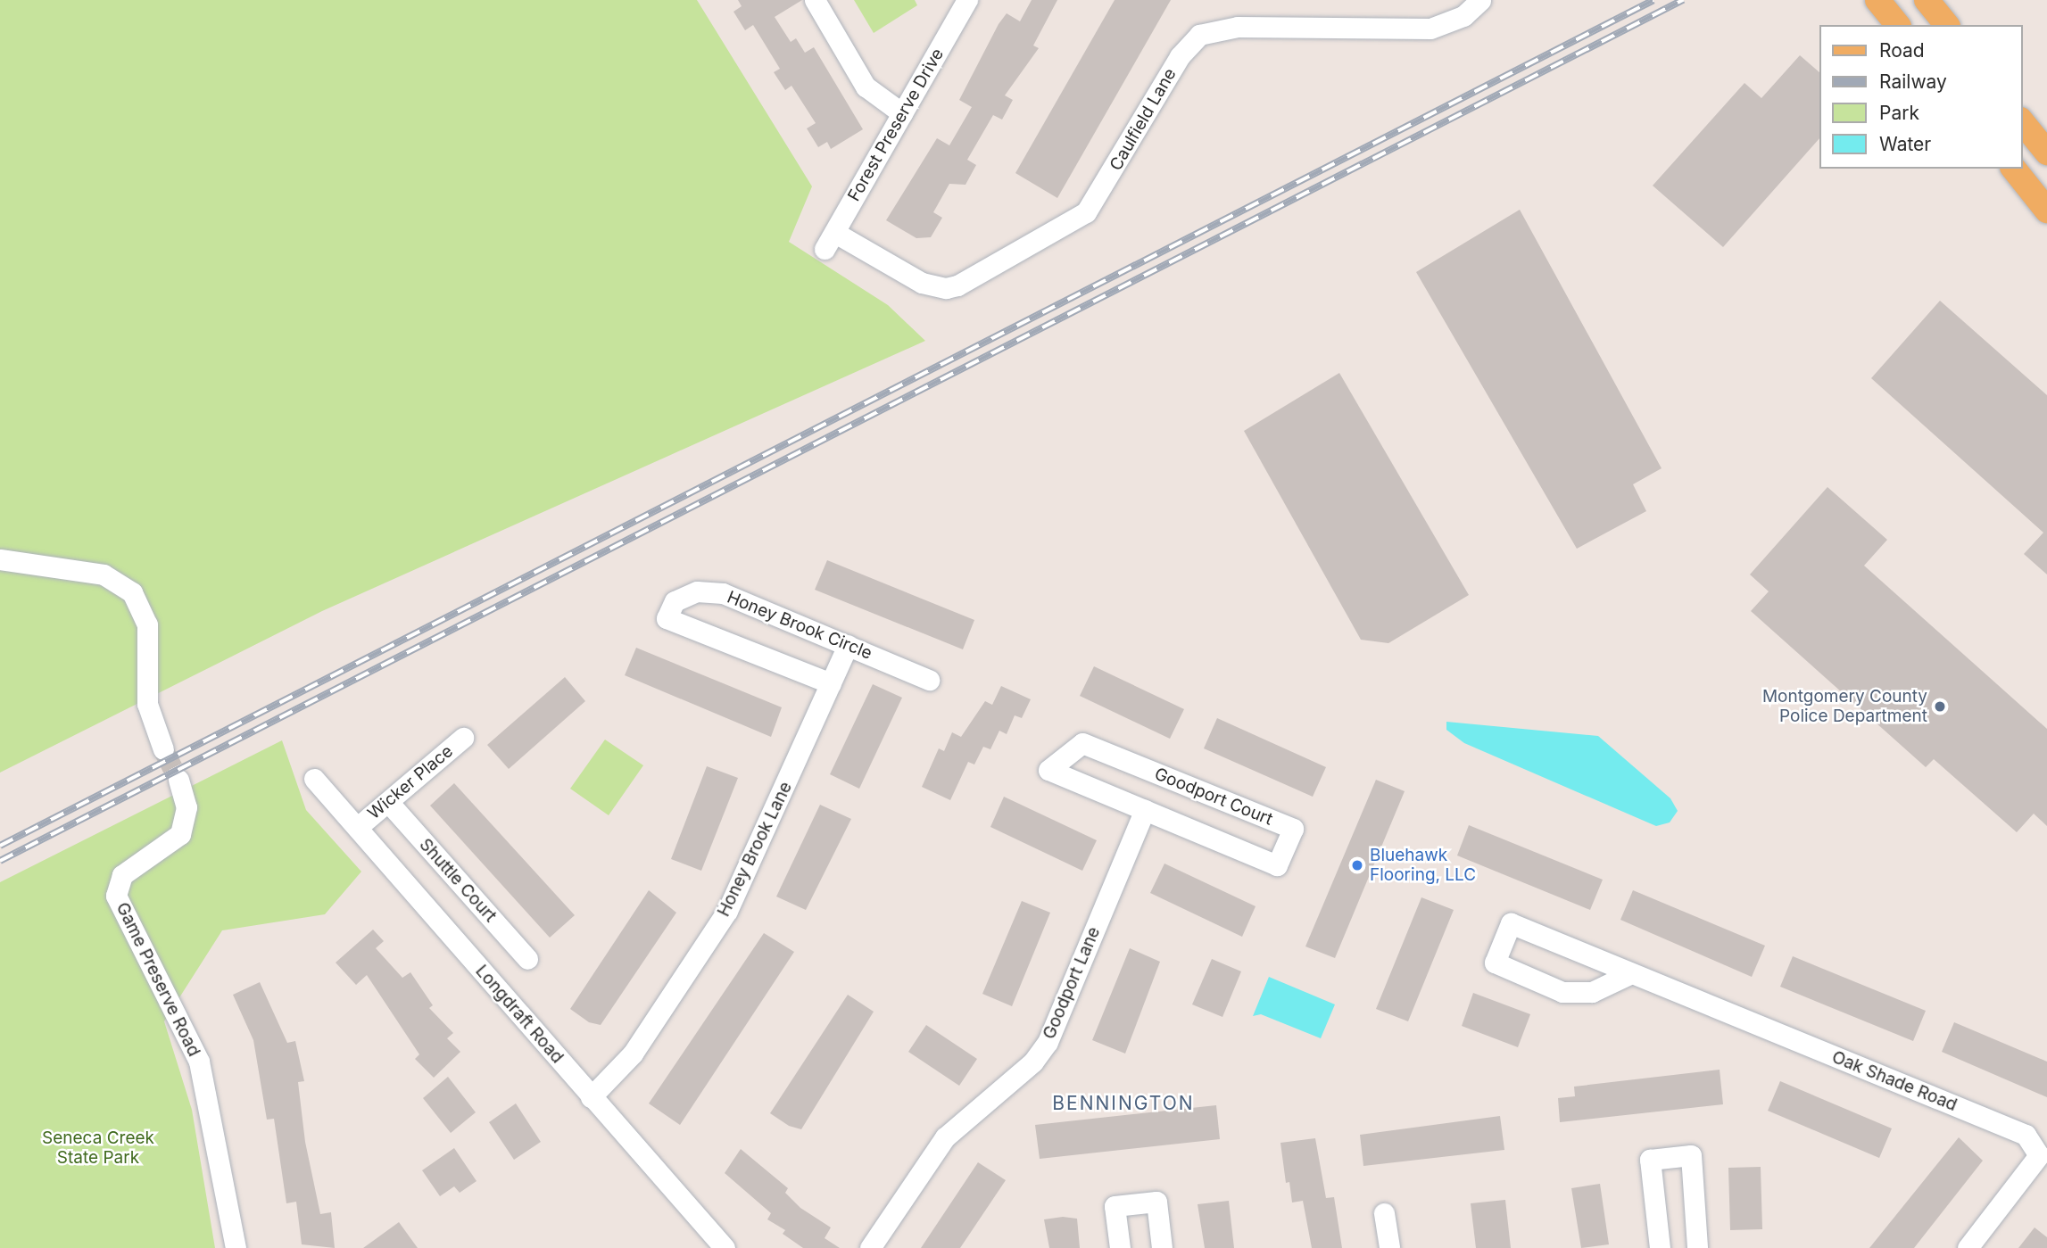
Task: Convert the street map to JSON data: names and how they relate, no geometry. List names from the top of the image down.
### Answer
{
  "streets": {
    "street": [
      "Caulfield Lane",
      "Forest Preserve Drive",
      "Honey Brook Circle",
      "Wicker Place",
      "Goodport Court",
      "Honey Brook Lane",
      "Shuttle Court",
      "Game Preserve Road",
      "Goodport Lane",
      "Longdraft Road",
      "Oak Shade Road"
    ]
  },
  "crossings": [
    ["Caulfield Lane", "Forest Preserve Drive"],
    ["Honey Brook Circle", "Honey Brook Lane"],
    ["Wicker Place", "Shuttle Court"],
    ["Wicker Place", "Longdraft Road"],
    ["Goodport Court", "Goodport Lane"],
    ["Honey Brook Lane", "Longdraft Road"]
  ],
  "districts": ["BENNINGTON"],
  "parks": ["Seneca Creek State Park"],
  "places": ["Montgomery County Police Department", "Bluehawk Flooring, LLC"],
  "legend": [
    "Road",
    "Railway",
    "Park",
    "Water"
  ]
}
